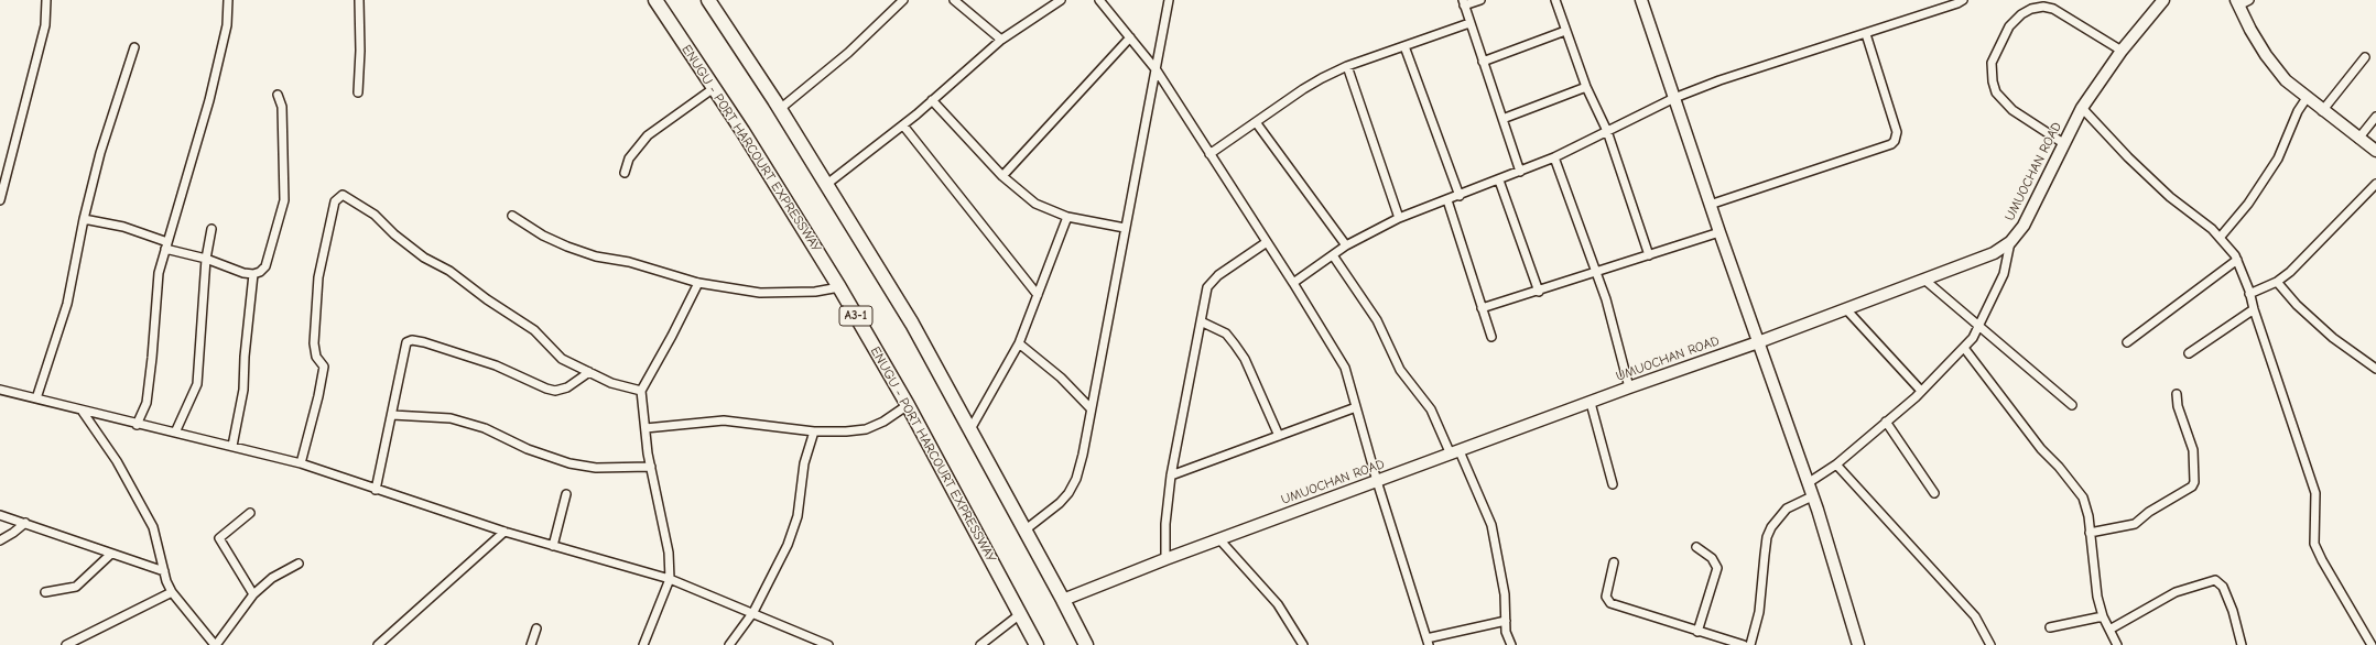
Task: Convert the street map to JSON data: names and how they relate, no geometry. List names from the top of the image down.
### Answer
{
  "streets": {
    "highway": ["ENUGU - PORT HARCOURT EXPRESSWAY", "A3-1"],
    "street": ["UMUOCHAN ROAD"]
  }
}
